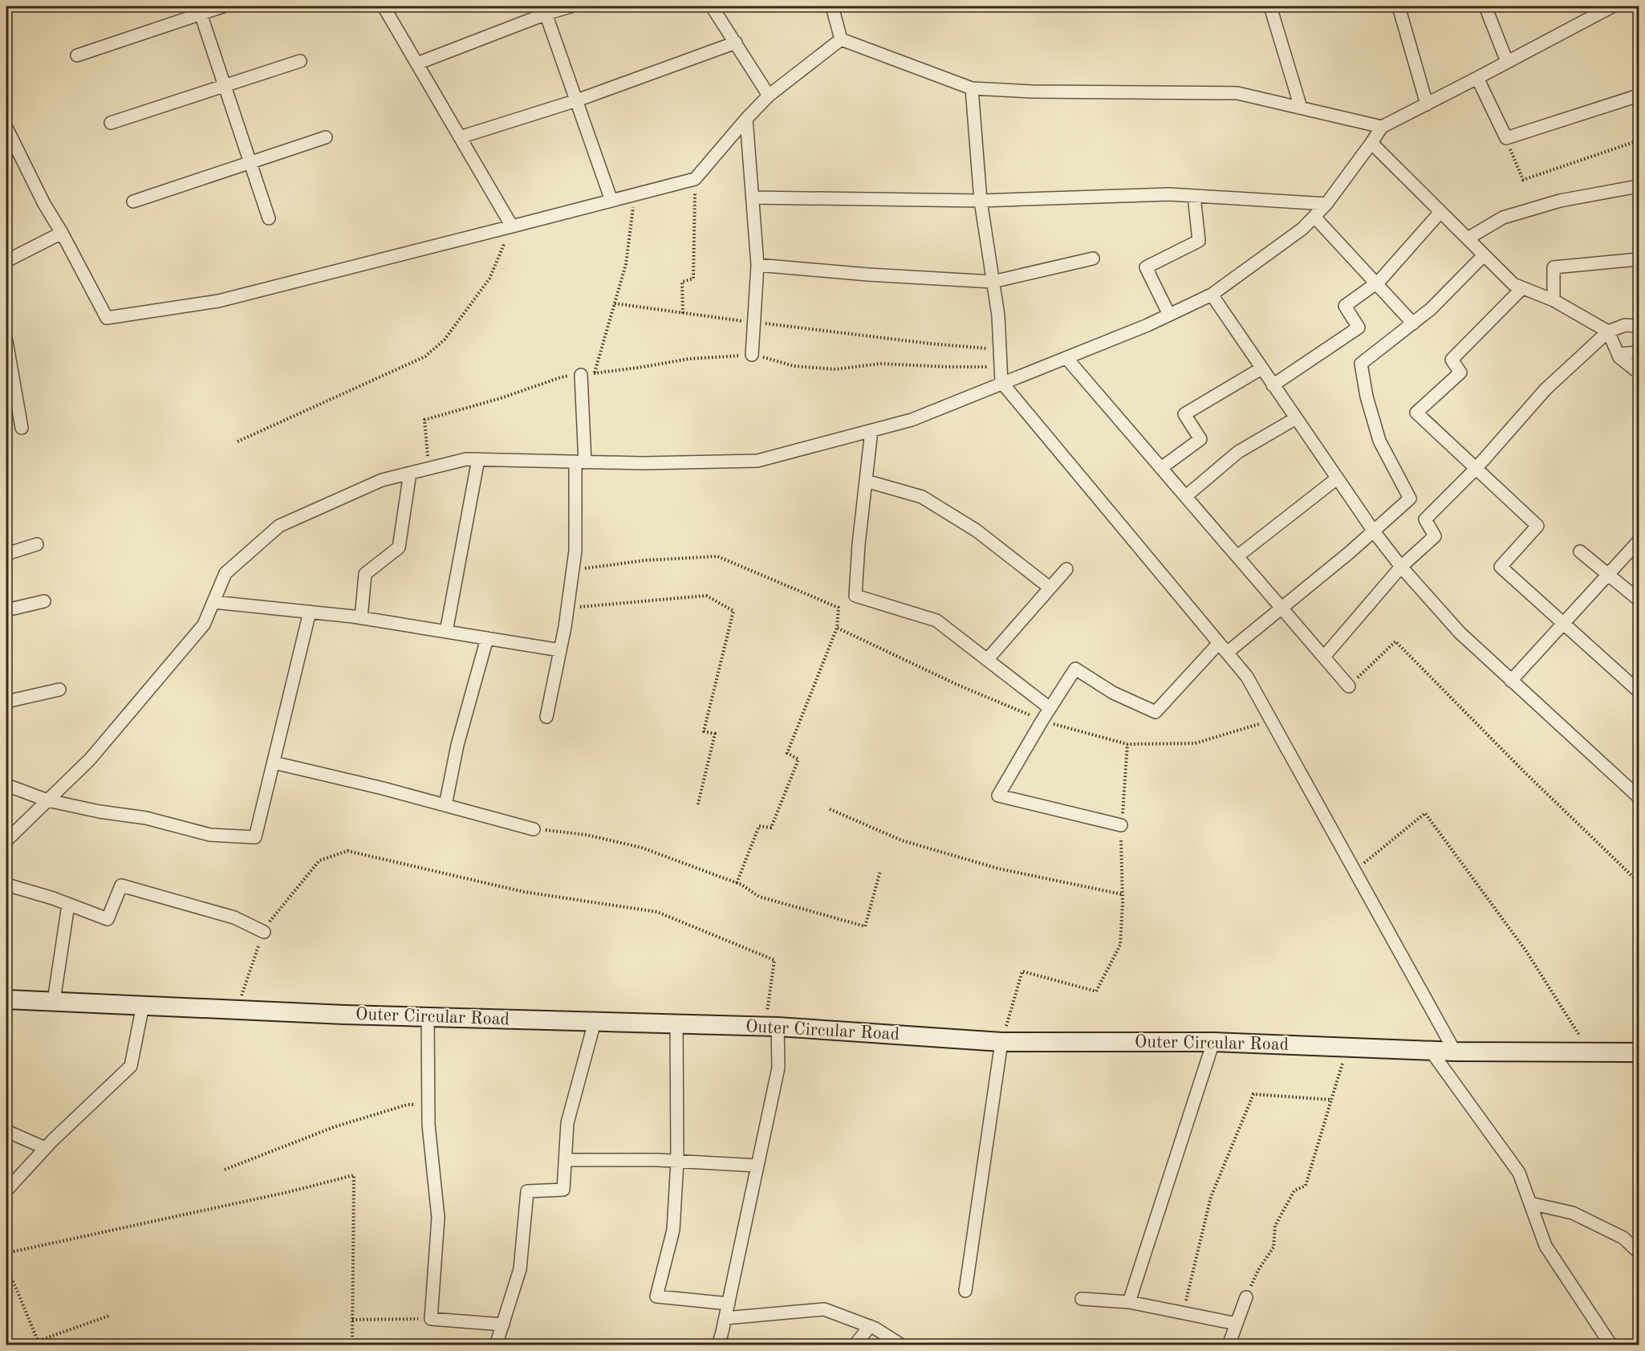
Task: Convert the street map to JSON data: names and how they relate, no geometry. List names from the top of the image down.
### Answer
{
  "streets": {
    "street": ["Outer Circular Road"]
  }
}
